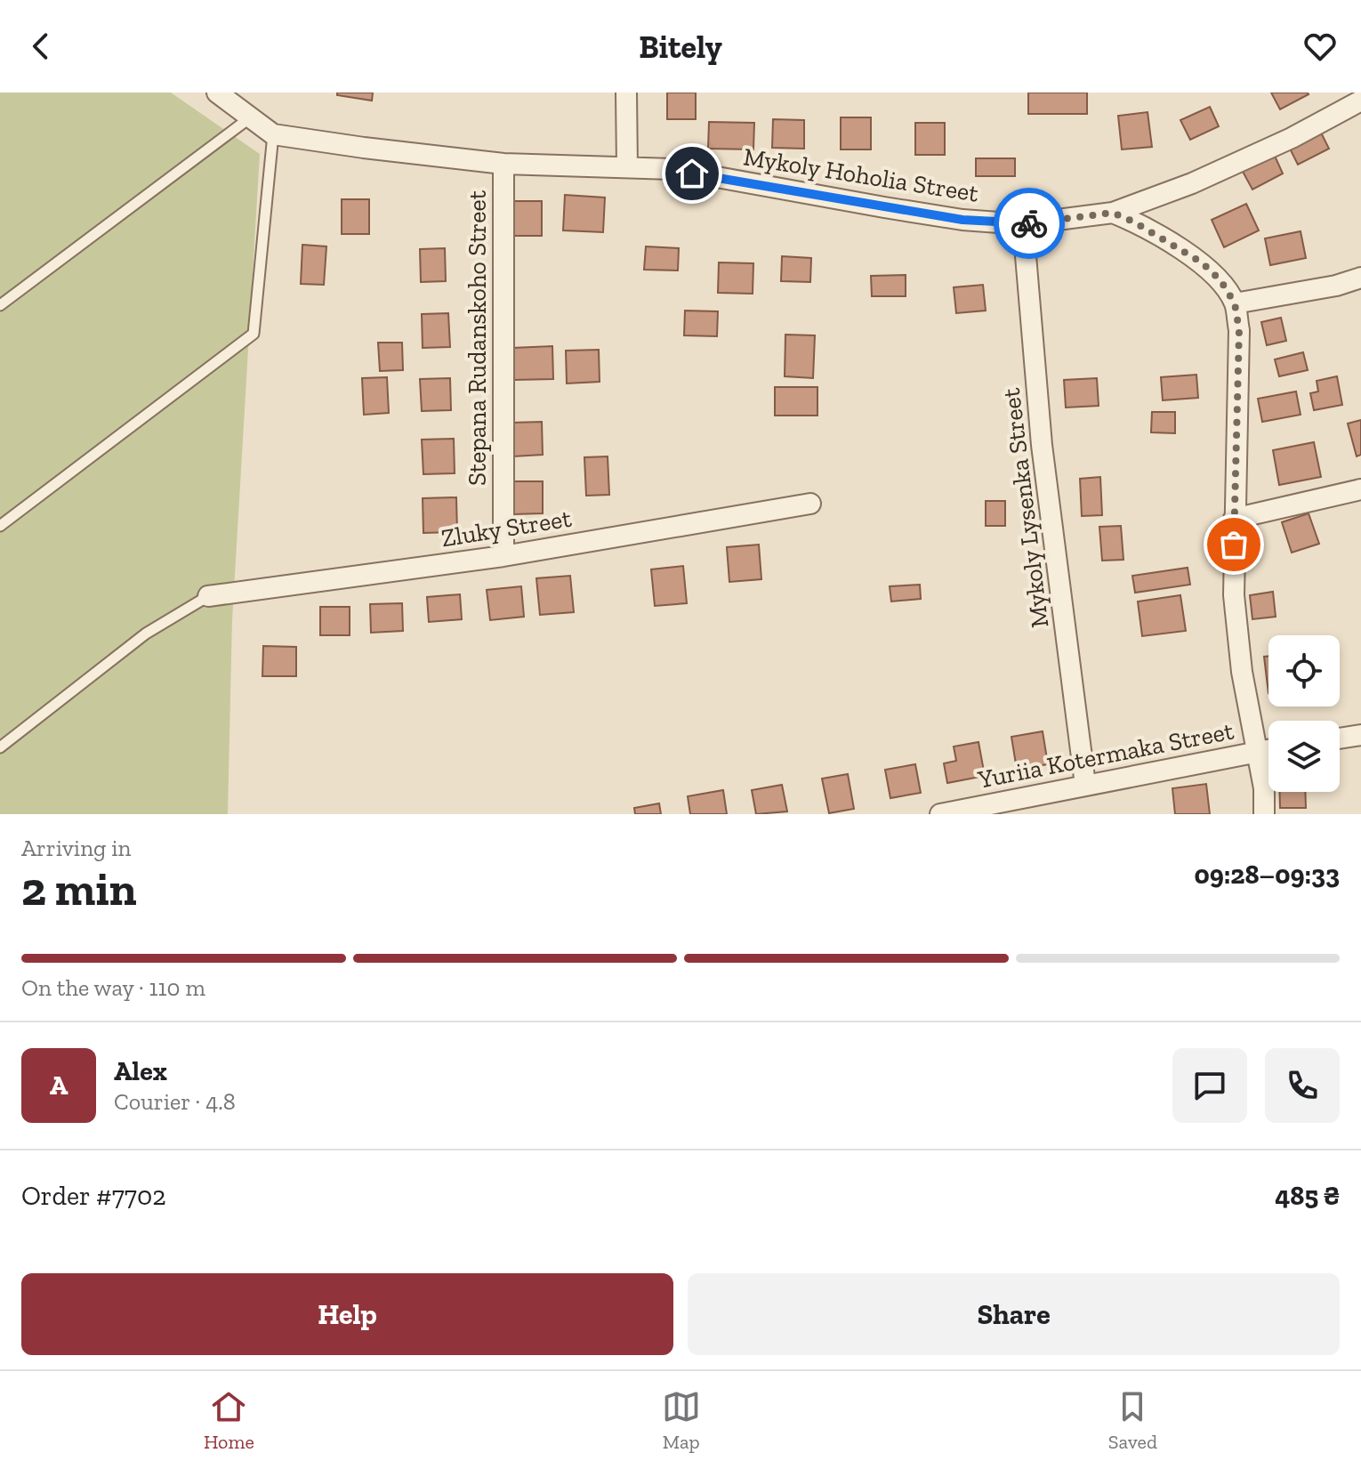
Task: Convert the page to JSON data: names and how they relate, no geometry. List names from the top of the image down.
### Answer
{
  "streets": {
    "street": [
      "Mykoly Hoholia Street",
      "Stepana Rudanskoho Street",
      "Mykoly Lysenka Street",
      "Zluky Street",
      "Yuriia Kotermaka Street"
    ]
  },
  "crossings": [
    ["Mykoly Hoholia Street", "Stepana Rudanskoho Street"],
    ["Mykoly Hoholia Street", "Mykoly Lysenka Street"],
    ["Stepana Rudanskoho Street", "Zluky Street"],
    ["Mykoly Lysenka Street", "Yuriia Kotermaka Street"]
  ],
  "page": {
    "header": "Bitely",
    "heading": ["2 min", "Arriving in", "09:28–09:33"],
    "panel": [
      "Alex",
      "Courier · 4.8",
      "Order #7702",
      "485 ₴"
    ],
    "bar": "On the way · 110 m",
    "round": "A",
    "buttons": ["Help", "Share"],
    "tabs": ["Home", "Map", "Saved"]
  }
}
